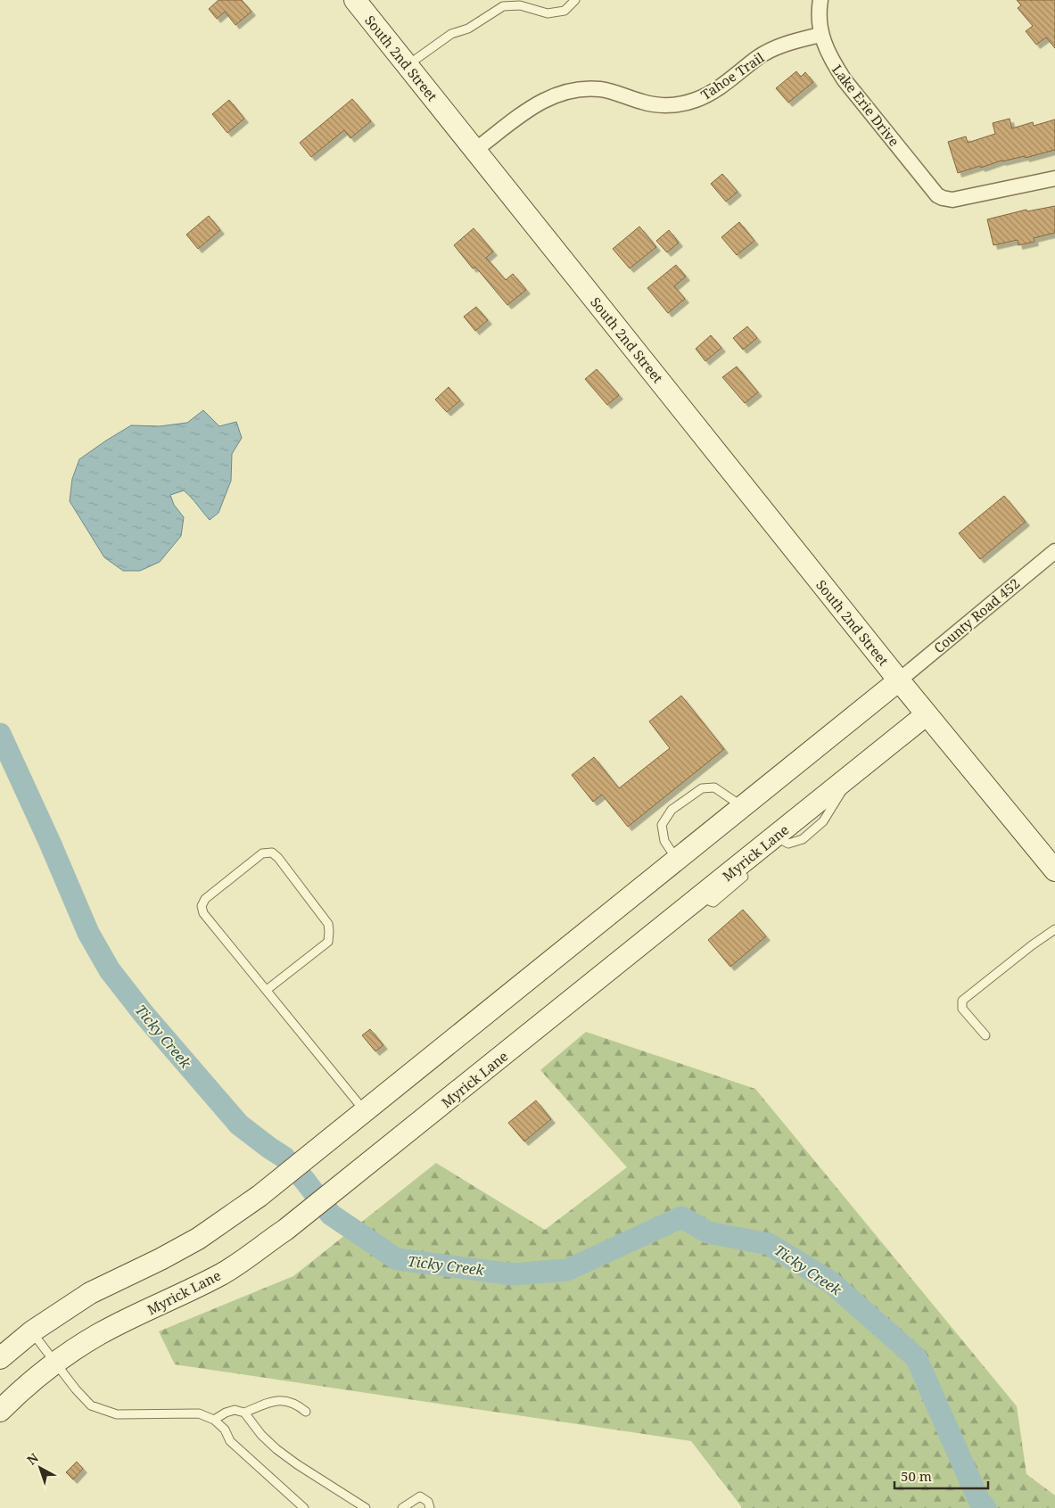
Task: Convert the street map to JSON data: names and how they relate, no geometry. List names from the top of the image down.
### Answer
{
  "streets": {
    "street": [
      "South 2nd Street",
      "Tahoe Trail",
      "Lake Erie Drive",
      "County Road 452",
      "Myrick Lane"
    ]
  },
  "crossings": [
    ["South 2nd Street", "Tahoe Trail"],
    ["South 2nd Street", "County Road 452"],
    ["South 2nd Street", "Myrick Lane"],
    ["Tahoe Trail", "Lake Erie Drive"]
  ],
  "water": ["Ticky Creek"],
  "scale_bar": "50 m",
  "north": "top left"
}
